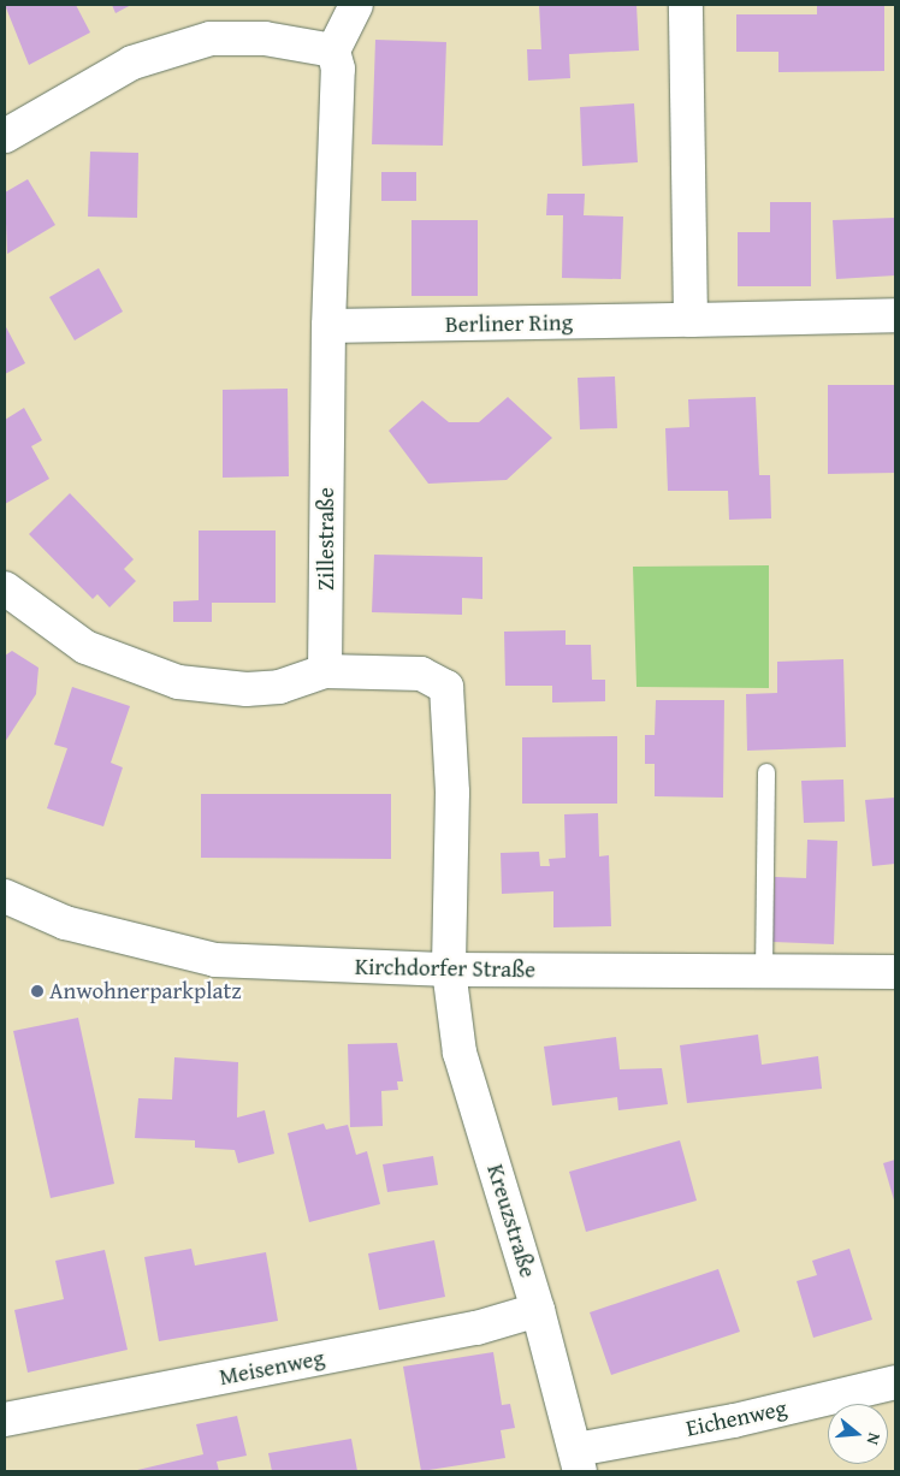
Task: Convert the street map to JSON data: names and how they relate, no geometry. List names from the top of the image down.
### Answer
{
  "streets": {
    "street": [
      "Berliner Ring",
      "Zillestraße",
      "Kirchdorfer Straße",
      "Kreuzstraße",
      "Meisenweg",
      "Eichenweg"
    ]
  },
  "crossings": [
    ["Berliner Ring", "Zillestraße"],
    ["Kirchdorfer Straße", "Kreuzstraße"],
    ["Kreuzstraße", "Meisenweg"],
    ["Kreuzstraße", "Eichenweg"]
  ],
  "places": ["Anwohnerparkplatz"],
  "north": "right"
}
